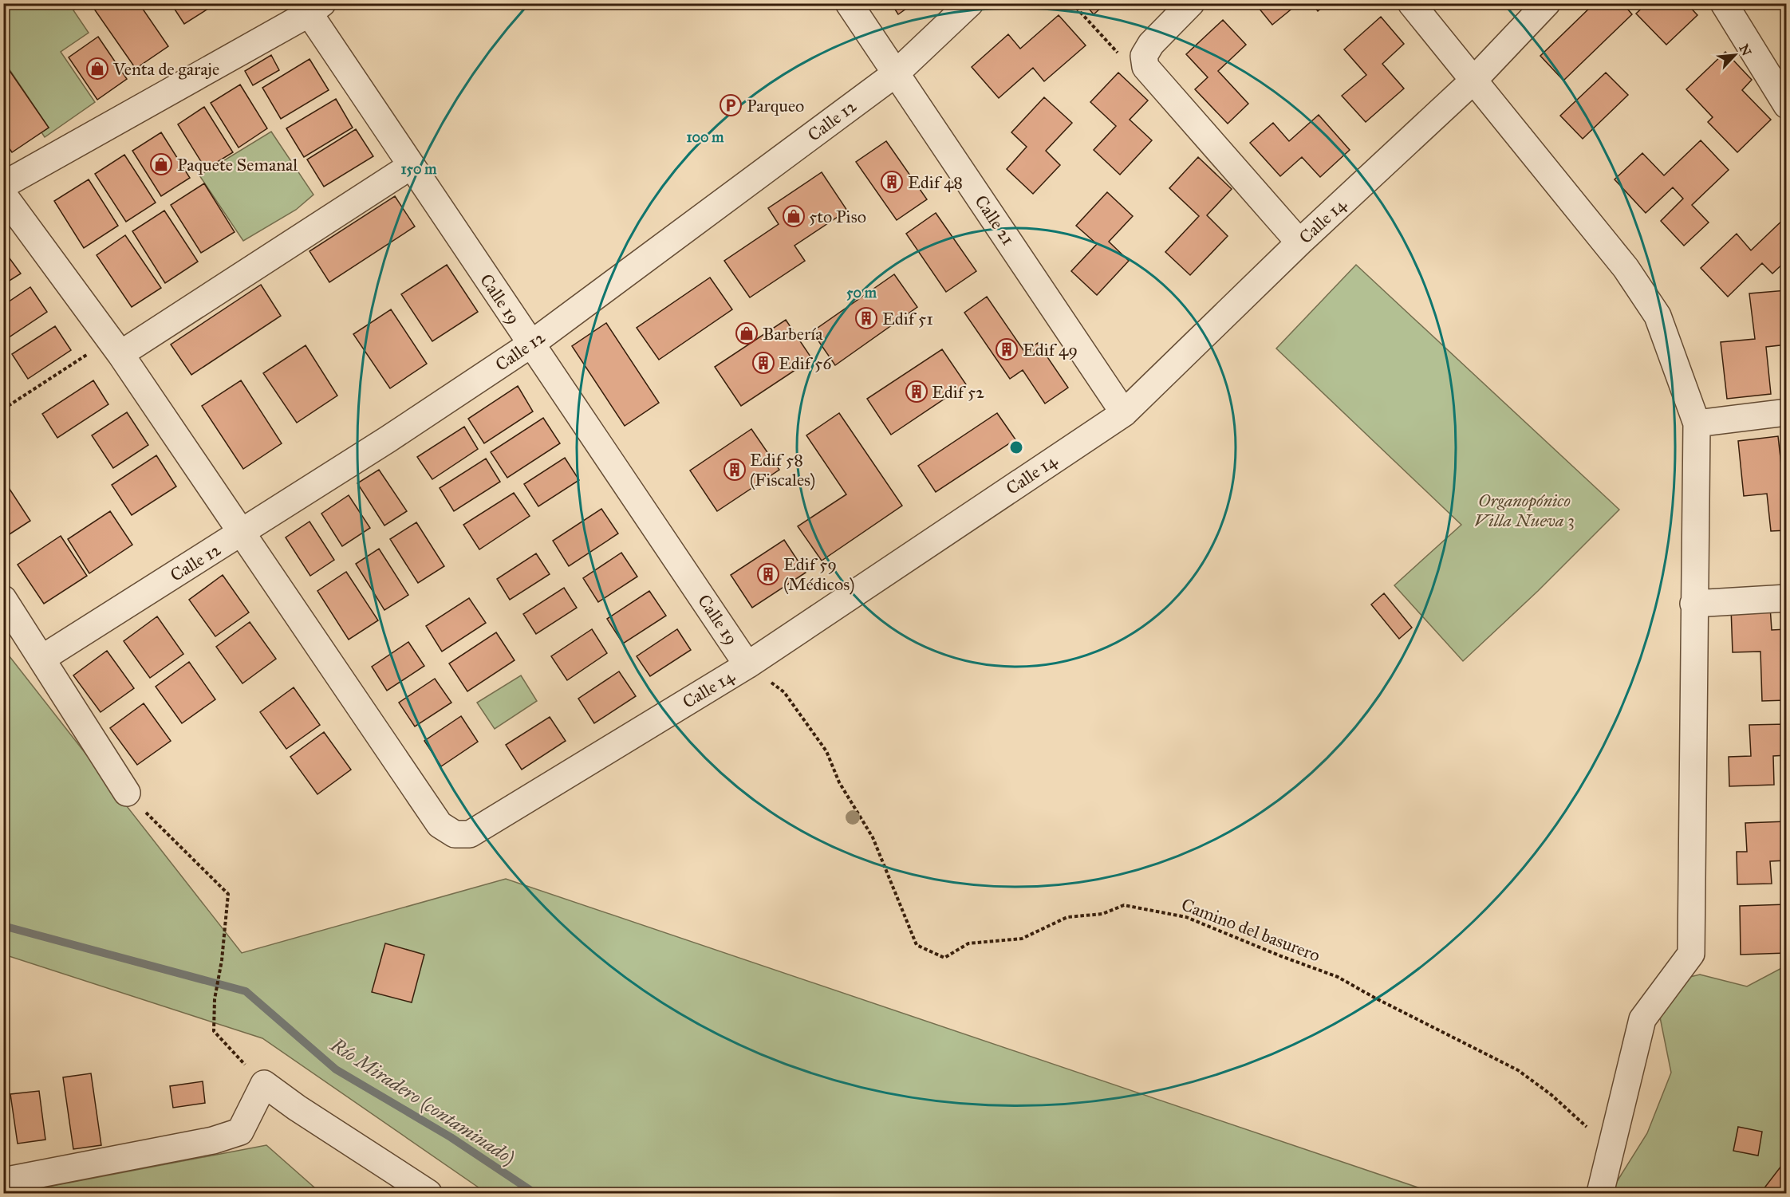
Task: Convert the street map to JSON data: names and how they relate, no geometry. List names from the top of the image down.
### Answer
{
  "streets": {
    "street": [
      "Calle 12",
      "Calle 21",
      "Calle 14",
      "Calle 19"
    ],
    "path": ["Camino del basurero"]
  },
  "crossings": [
    ["Calle 12", "Calle 21"],
    ["Calle 12", "Calle 14"],
    ["Calle 12", "Calle 19"],
    ["Calle 21", "Calle 14"],
    ["Calle 14", "Calle 19"],
    ["Calle 14", "Camino del basurero"],
    ["Calle 19", "Camino del basurero"]
  ],
  "water": ["Río Miradero (contaminado)"],
  "parks": ["Organopónico Villa Nueva 3"],
  "places": {
    "shop": [
      "Venta de garaje",
      "Paquete Semanal",
      "5to Piso",
      "Barbería"
    ],
    "parking": ["Parqueo"],
    "building": [
      "Edif 48",
      "Edif 51",
      "Edif 49",
      "Edif 56",
      "Edif 52",
      "Edif 58 (Fiscales)",
      "Edif 59 (Médicos)"
    ]
  },
  "north": "top right",
  "rings": ["100 m", "150 m", "50 m"]
}
